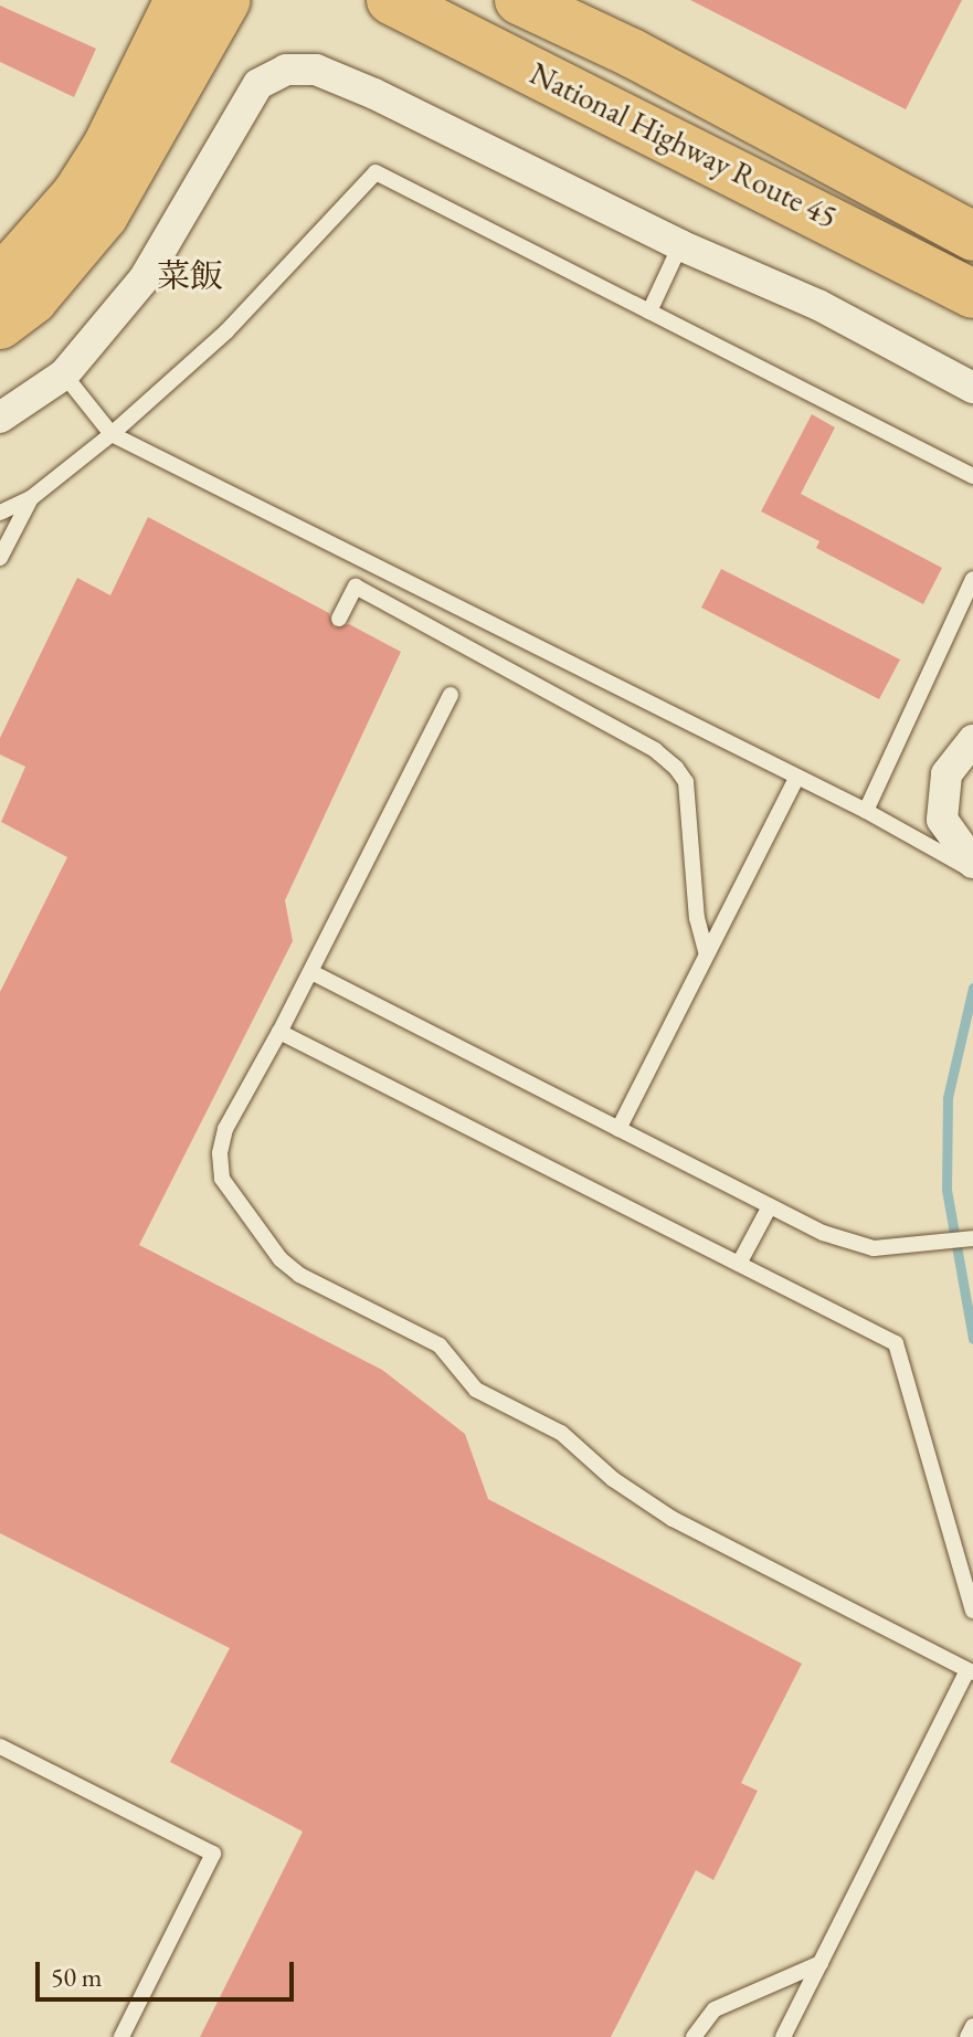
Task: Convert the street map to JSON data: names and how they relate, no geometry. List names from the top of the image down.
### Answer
{
  "streets": {
    "highway": ["National Highway Route 45"]
  },
  "districts": ["菜飯"],
  "scale_bar": "50 m"
}
